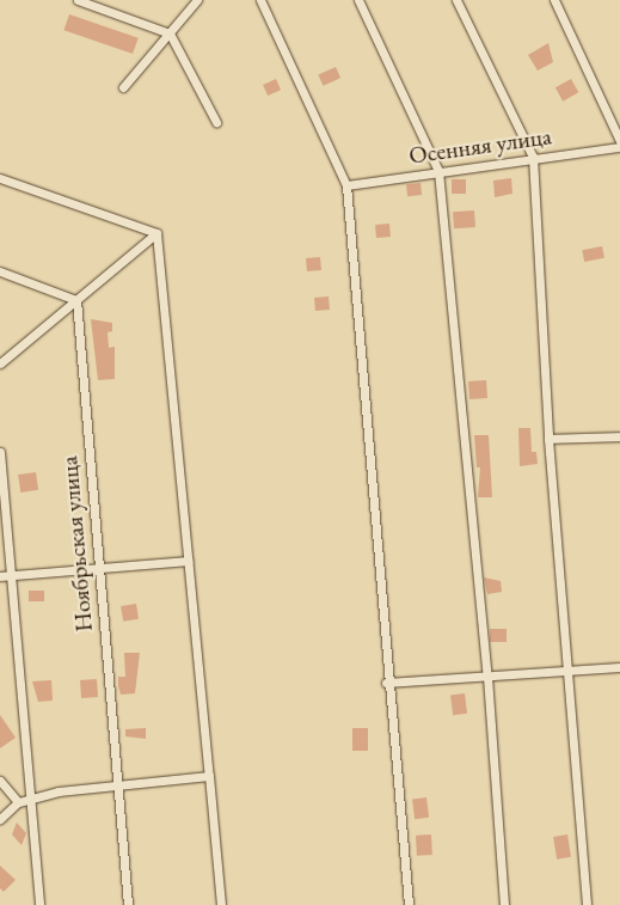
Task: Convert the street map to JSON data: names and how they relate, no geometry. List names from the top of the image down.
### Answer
{
  "streets": {
    "street": ["Осенняя улица", "Ноябрьская улица"]
  }
}
